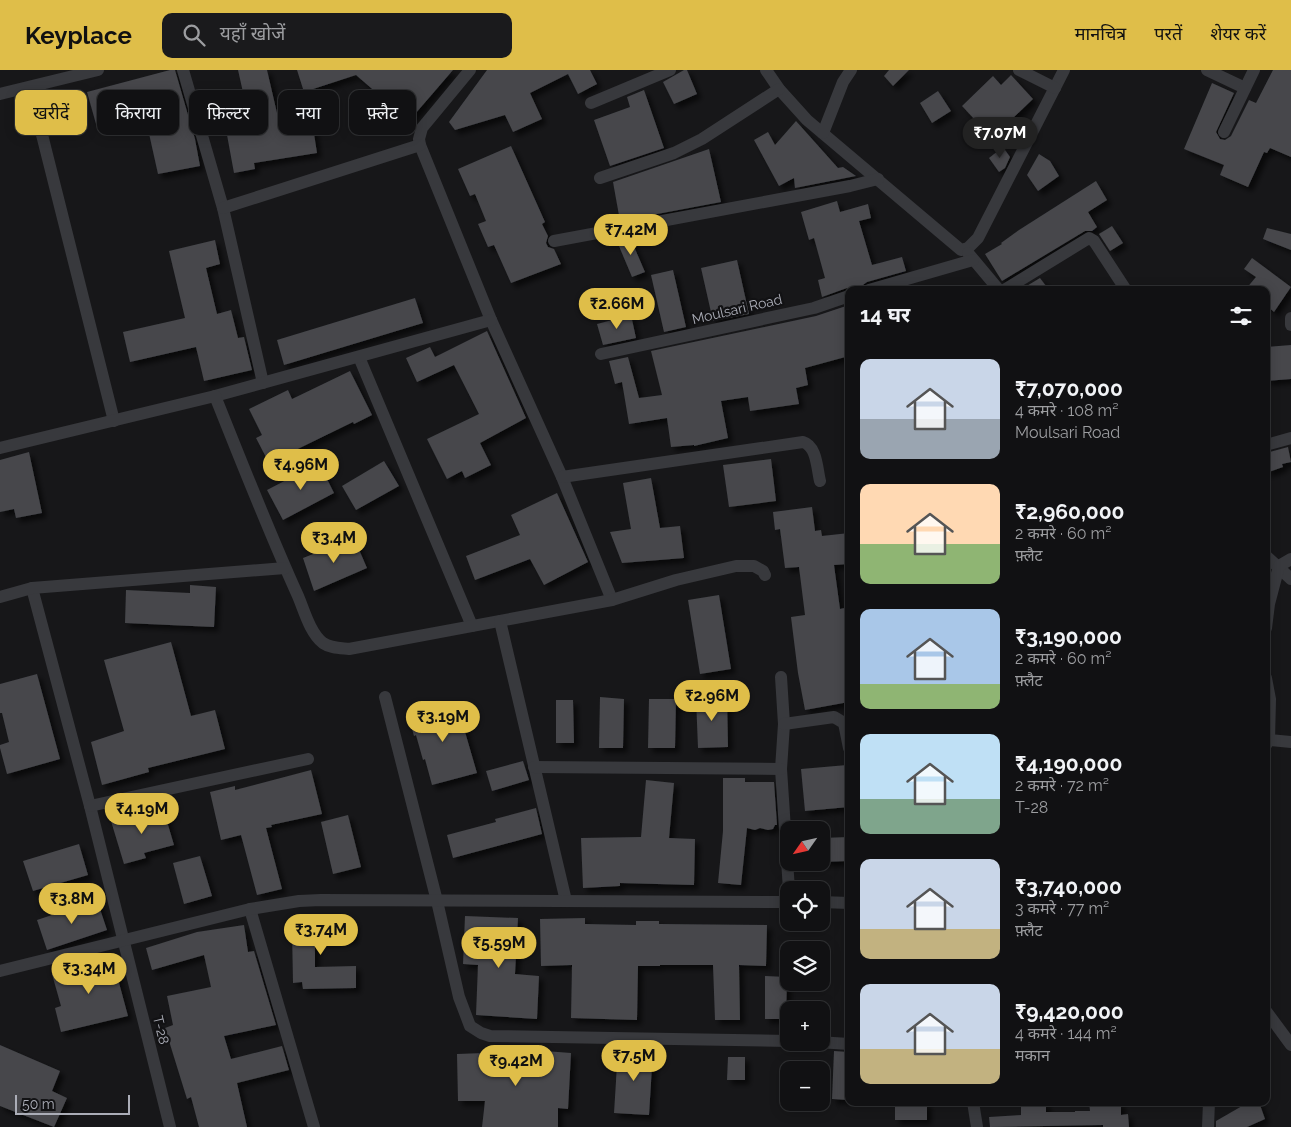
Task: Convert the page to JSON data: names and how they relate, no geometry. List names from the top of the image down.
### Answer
{
  "streets": {
    "street": ["Moulsari Road", "T-28"]
  },
  "scale_bar": "50 m",
  "north": "bottom left",
  "page": {
    "header": "Keyplace",
    "search": "यहाँ खोजें",
    "nav": ["मानचित्र", "परतें", "शेयर करें"],
    "chip": [
      "खरीदें",
      "किराया",
      "फ़िल्टर",
      "नया",
      "फ़्लैट"
    ],
    "price": [
      "₹7.07M",
      "₹7.42M",
      "₹2.66M",
      "₹4.96M",
      "₹3.4M",
      "₹2.96M",
      "₹3.19M",
      "₹4.19M",
      "₹3.8M",
      "₹3.74M",
      "₹5.59M",
      "₹3.34M",
      "₹7.5M",
      "₹9.42M"
    ],
    "heading": "14 घर",
    "list": [
      {
        "name": "₹7,070,000",
        "note": "4 कमरे · 108 m² · Moulsari Road"
      },
      {
        "name": "₹2,960,000",
        "note": "2 कमरे · 60 m² · फ़्लैट"
      },
      {
        "name": "₹3,190,000",
        "note": "2 कमरे · 60 m² · फ़्लैट"
      },
      {
        "name": "₹4,190,000",
        "note": "2 कमरे · 72 m² · T-28"
      },
      {
        "name": "₹3,740,000",
        "note": "3 कमरे · 77 m² · फ़्लैट"
      },
      {
        "name": "₹9,420,000",
        "note": "4 कमरे · 144 m² · मकान"
      }
    ],
    "map_buttons": ["+", "−"],
    "scale": "50 m"
  }
}
